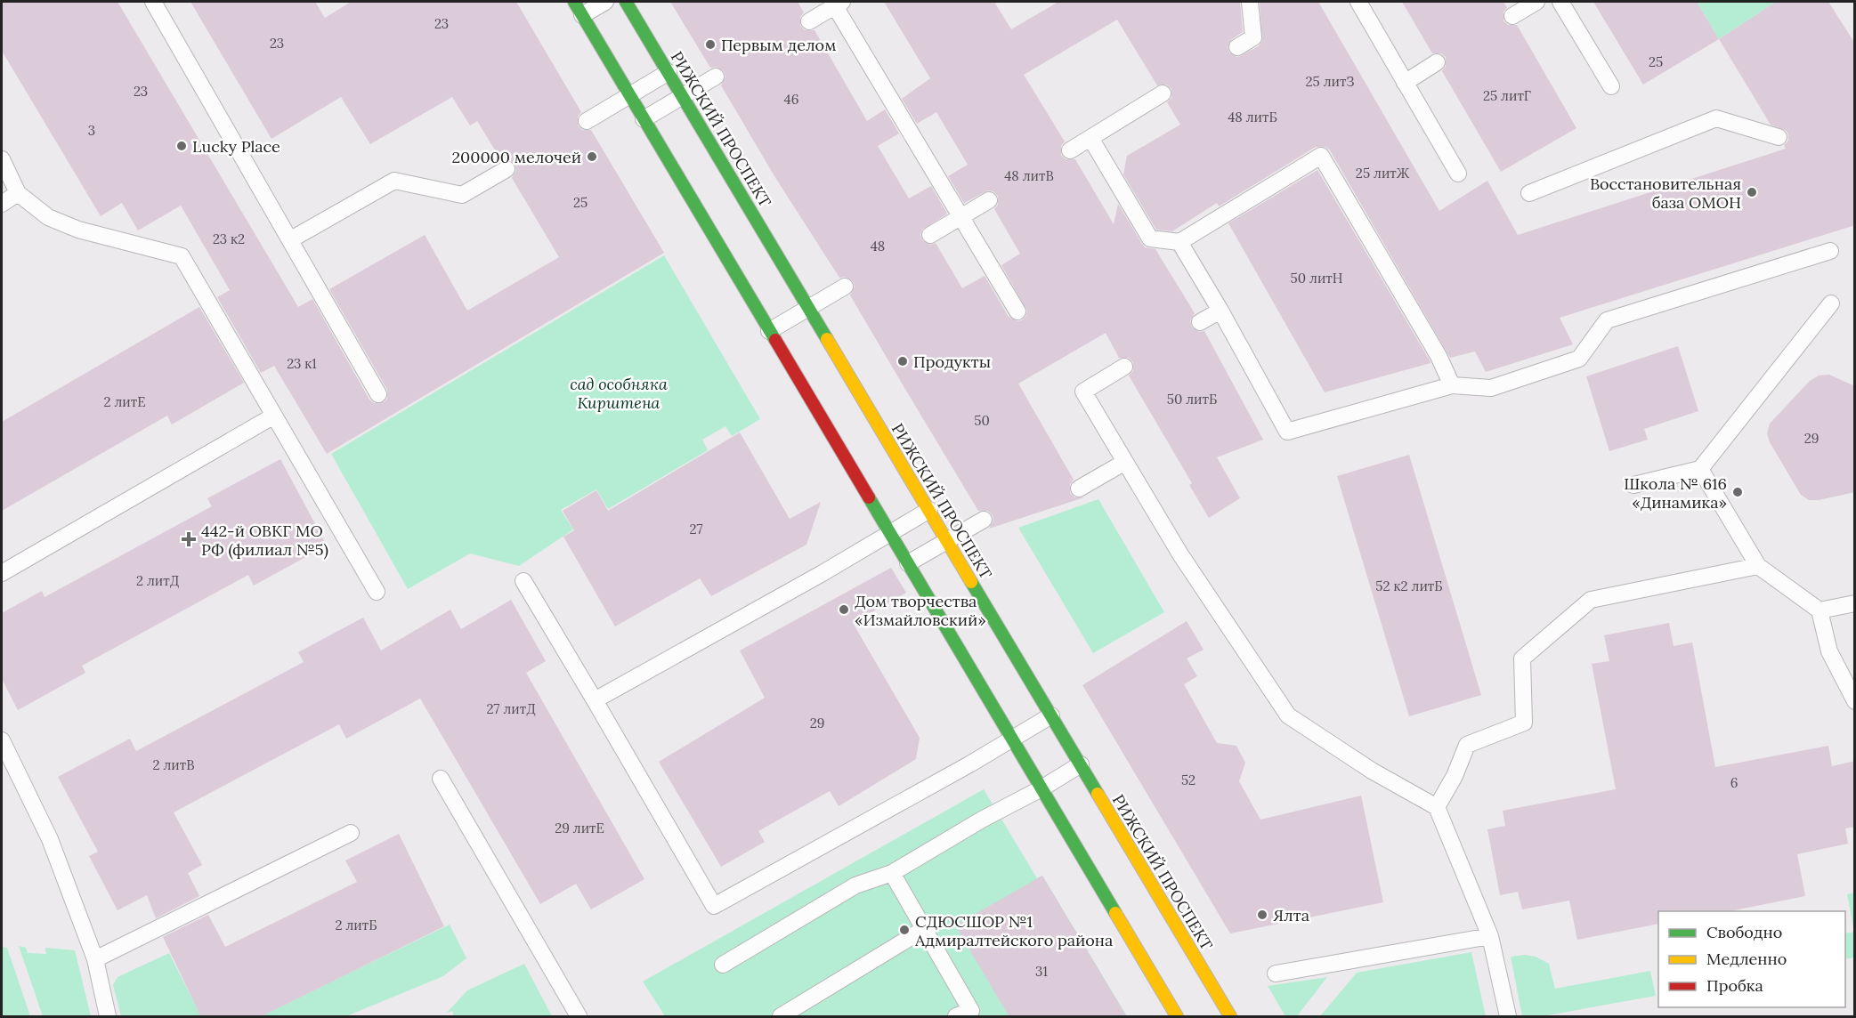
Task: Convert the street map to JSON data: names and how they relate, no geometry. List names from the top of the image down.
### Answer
{
  "streets": {
    "main road": ["РИЖСКИЙ ПРОСПЕКТ"]
  },
  "parks": ["сад особняка Кирштена"],
  "places": {
    "other": [
      "Первым делом",
      "Lucky Place",
      "200000 мелочей",
      "Восстановительная база ОМОН",
      "Продукты",
      "Школа № 616 «Динамика»",
      "Дом творчества «Измайловский»",
      "Ялта",
      "СДЮСШОР №1 Адмиралтейского района"
    ],
    "health": ["442-й ОВКГ МО РФ (филиал №5)"]
  },
  "house_numbers": [
    "23",
    "23",
    "25",
    "25 литЗ",
    "23",
    "25 литГ",
    "46",
    "48 литБ",
    "3",
    "25 литЖ",
    "48 литВ",
    "25",
    "23 к2",
    "48",
    "50 литН",
    "23 к1",
    "50 литБ",
    "2 литЕ",
    "50",
    "29",
    "27",
    "2 литД",
    "52 к2 литБ",
    "27 литД",
    "29",
    "2 литВ",
    "52",
    "6",
    "29 литЕ",
    "2 литБ",
    "31"
  ],
  "legend": ["Свободно", "Медленно", "Пробка"]
}
